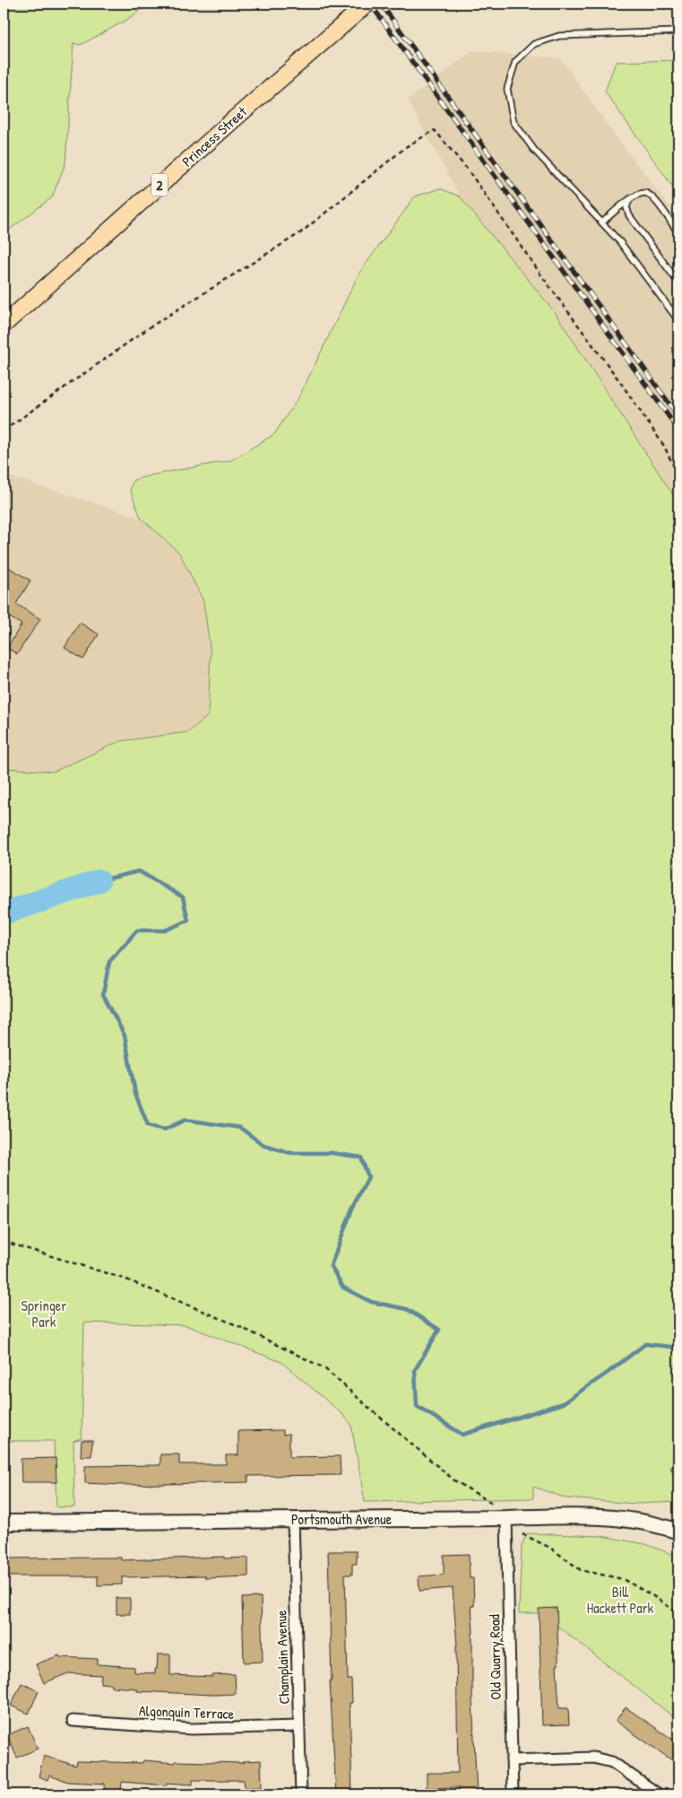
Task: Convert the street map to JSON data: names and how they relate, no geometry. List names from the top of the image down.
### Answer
{
  "streets": {
    "main road": ["Princess Street", "2", "Portsmouth Avenue"],
    "street": ["Champlain Avenue", "Old Quarry Road", "Algonquin Terrace"]
  },
  "crossings": [
    ["Portsmouth Avenue", "Champlain Avenue"],
    ["Portsmouth Avenue", "Old Quarry Road"],
    ["Champlain Avenue", "Algonquin Terrace"]
  ],
  "parks": ["Springer Park", "Bill Hackett Park"]
}
